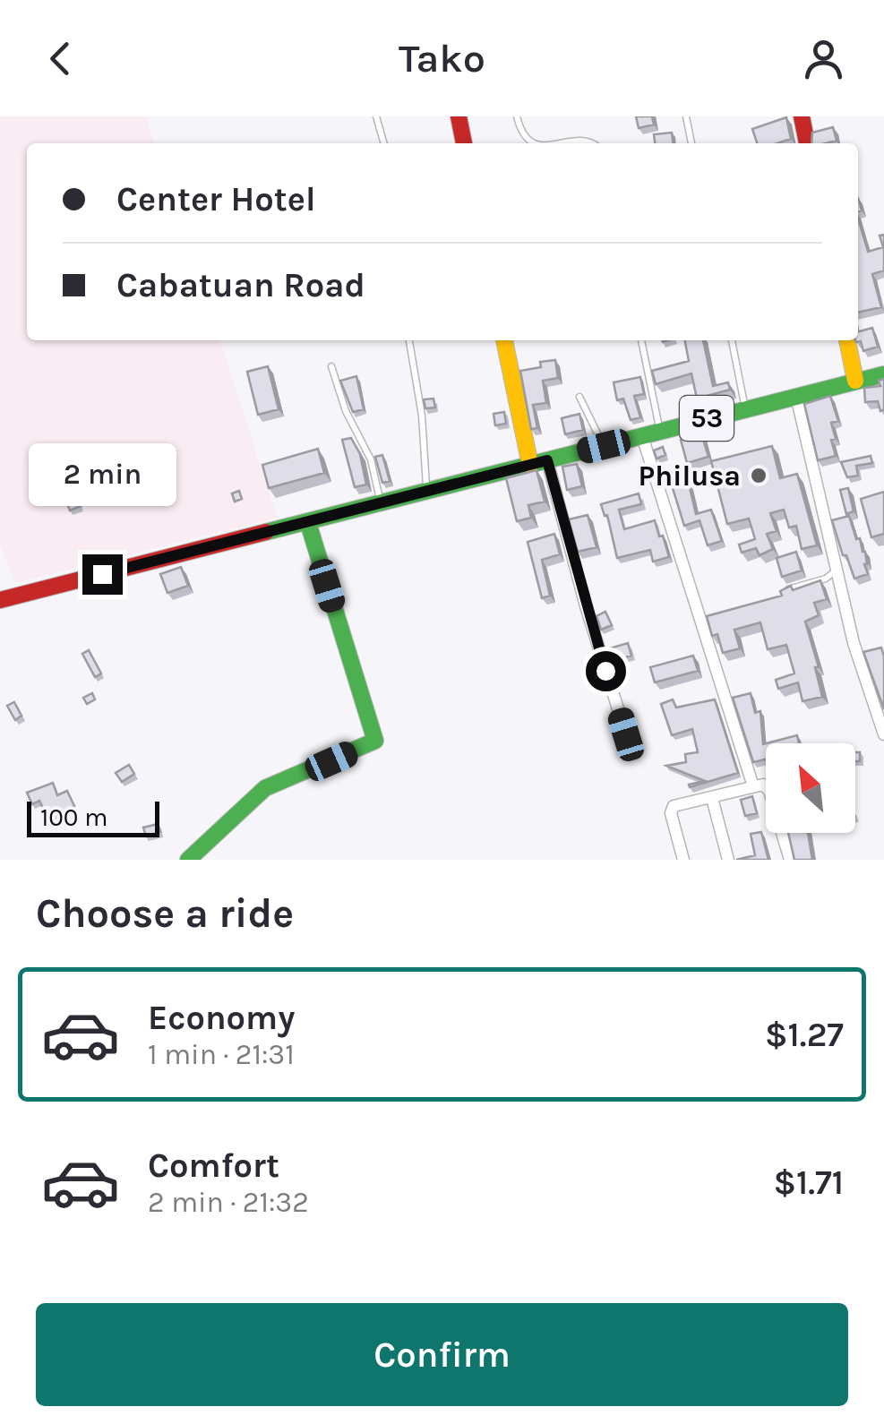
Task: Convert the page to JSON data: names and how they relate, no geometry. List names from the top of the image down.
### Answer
{
  "streets": {
    "main road": ["53"]
  },
  "places": ["Philusa"],
  "scale_bar": "100 m",
  "north": "top left",
  "page": {
    "header": "Tako",
    "banner": ["Center Hotel", "Cabatuan Road"],
    "bubble": "2 min",
    "scale": "100 m",
    "heading": "Choose a ride",
    "list": [
      {
        "name": "Economy",
        "note": "1 min · 21:31",
        "value": "$1.27"
      },
      {
        "name": "Comfort",
        "note": "2 min · 21:32",
        "value": "$1.71"
      }
    ],
    "buttons": "Confirm"
  }
}
